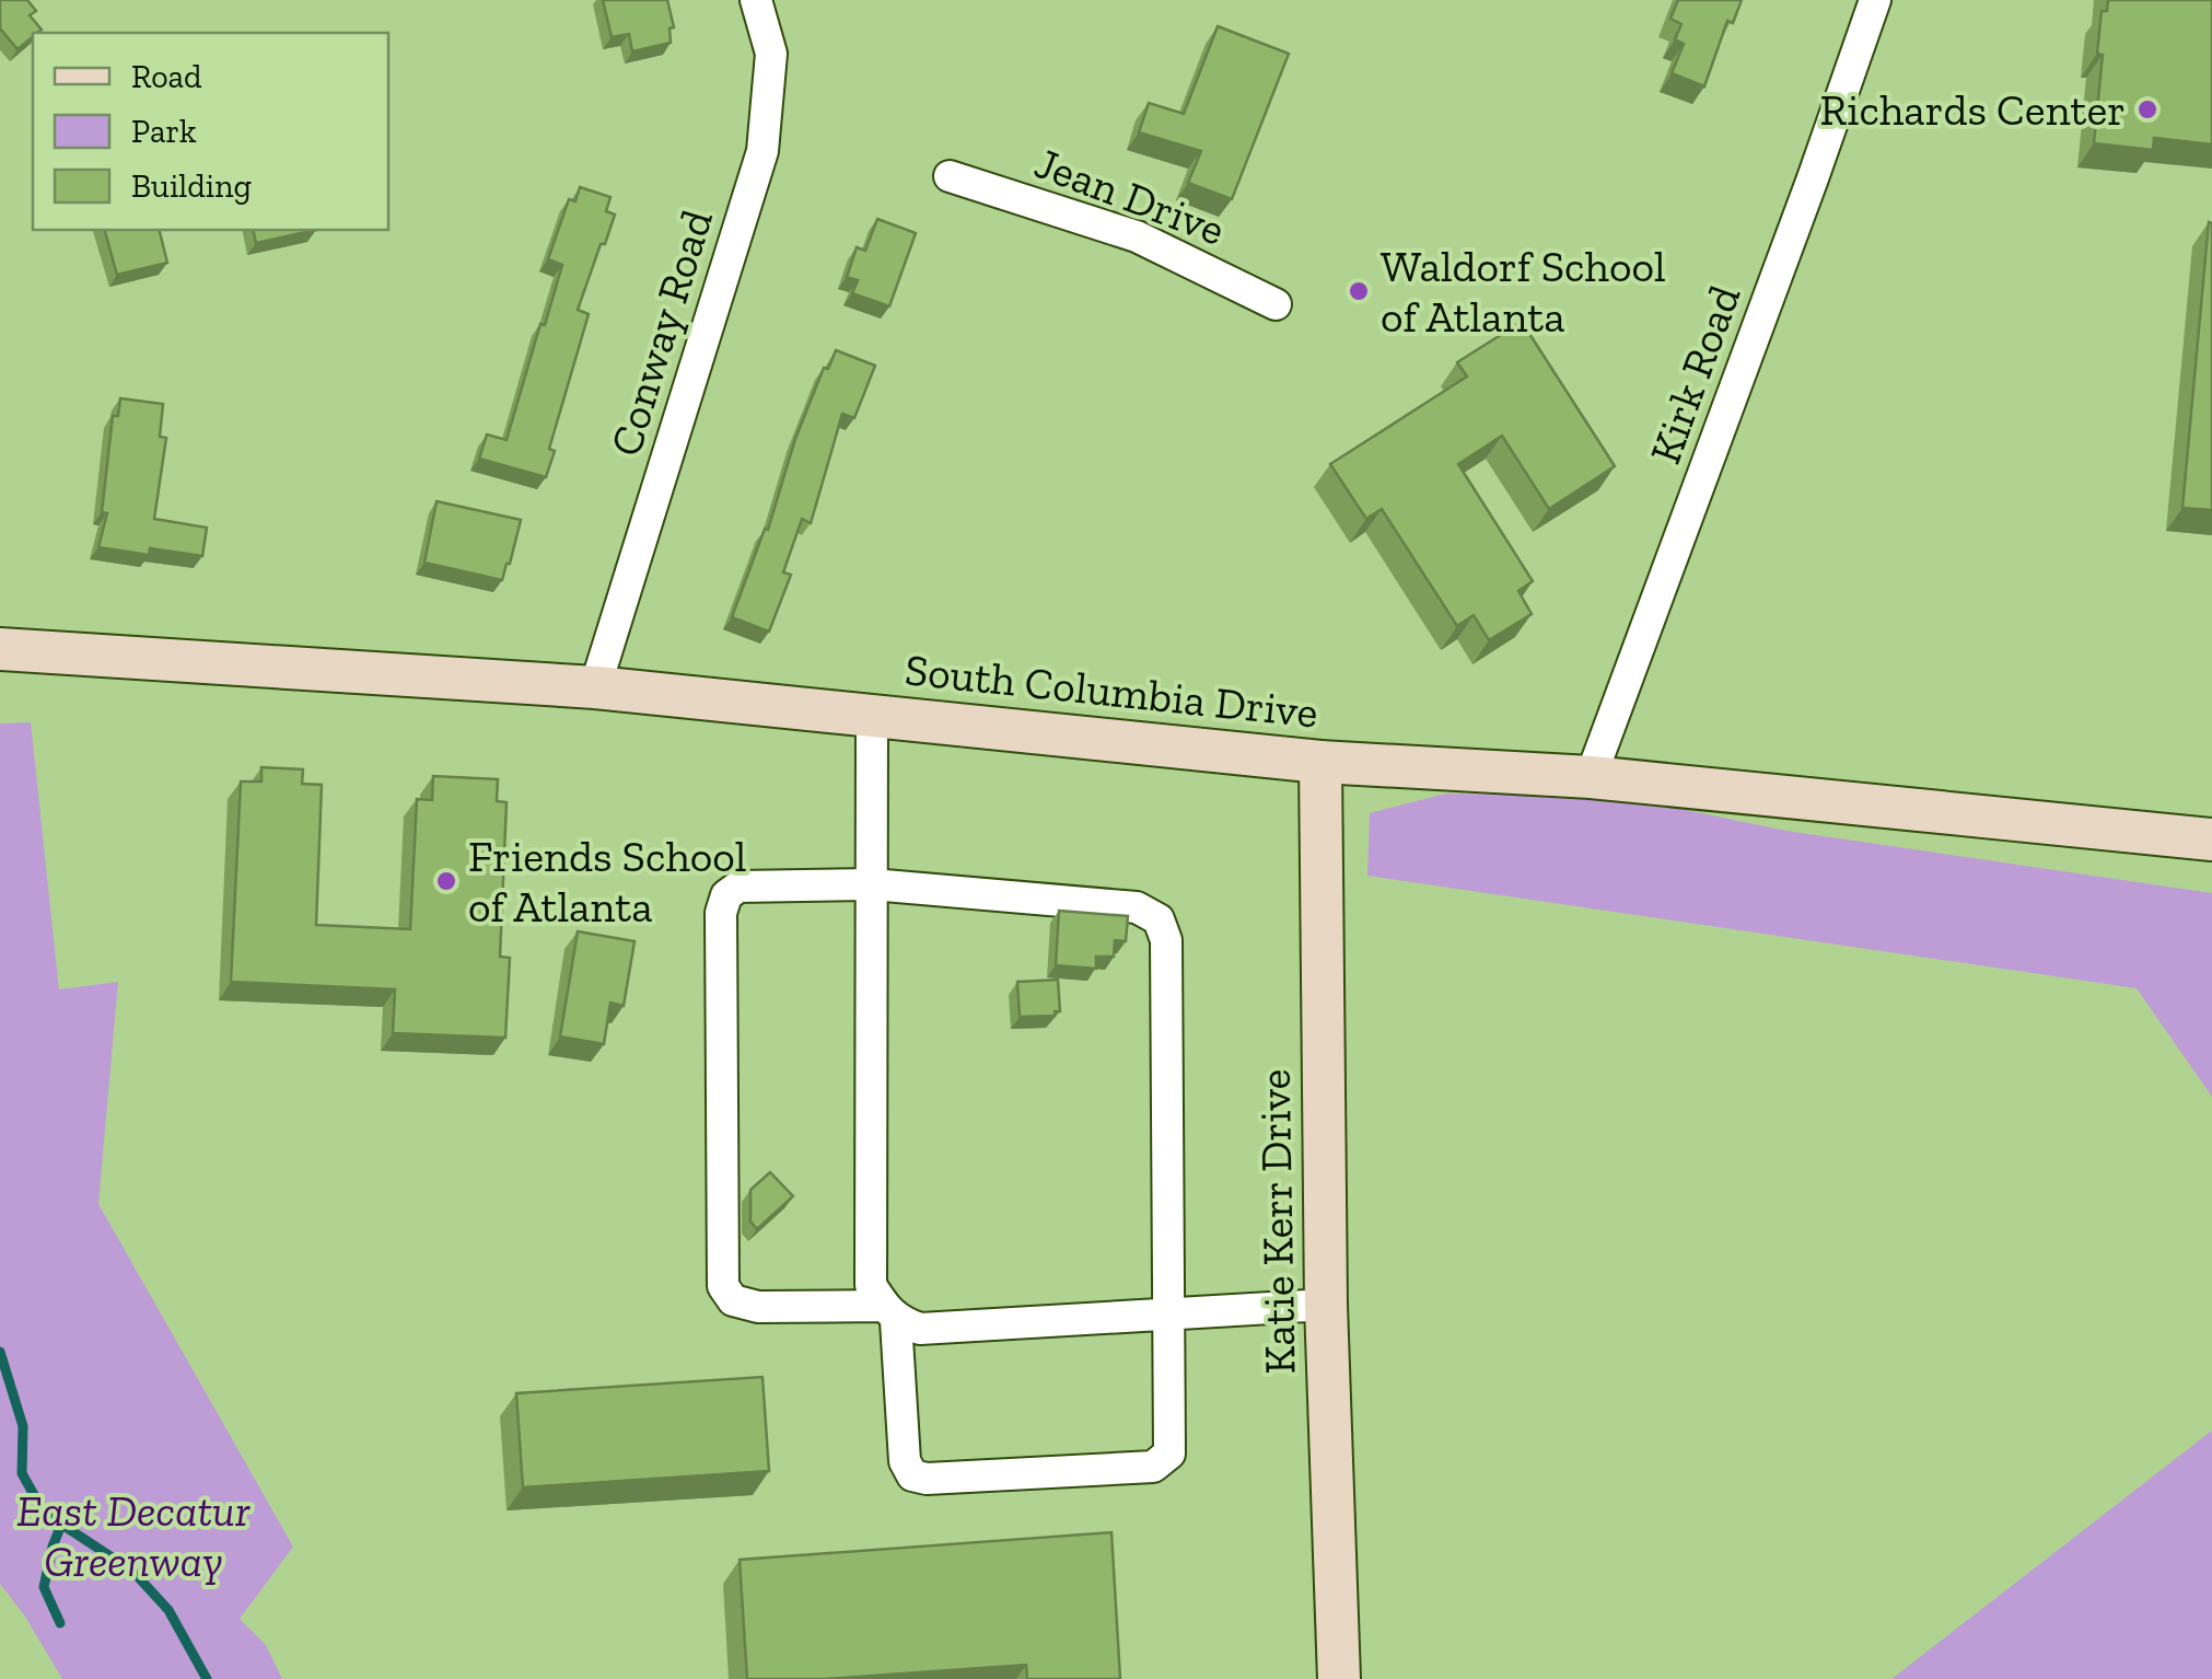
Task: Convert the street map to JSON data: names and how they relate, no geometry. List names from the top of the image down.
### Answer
{
  "streets": {
    "main road": ["South Columbia Drive", "Katie Kerr Drive"],
    "street": ["Jean Drive", "Conway Road", "Kirk Road"]
  },
  "crossings": [
    ["Conway Road", "South Columbia Drive"],
    ["Kirk Road", "South Columbia Drive"],
    ["South Columbia Drive", "Katie Kerr Drive"]
  ],
  "parks": ["East Decatur Greenway"],
  "places": ["Richards Center", "Waldorf School of Atlanta", "Friends School of Atlanta"],
  "legend": ["Road", "Park", "Building"]
}
